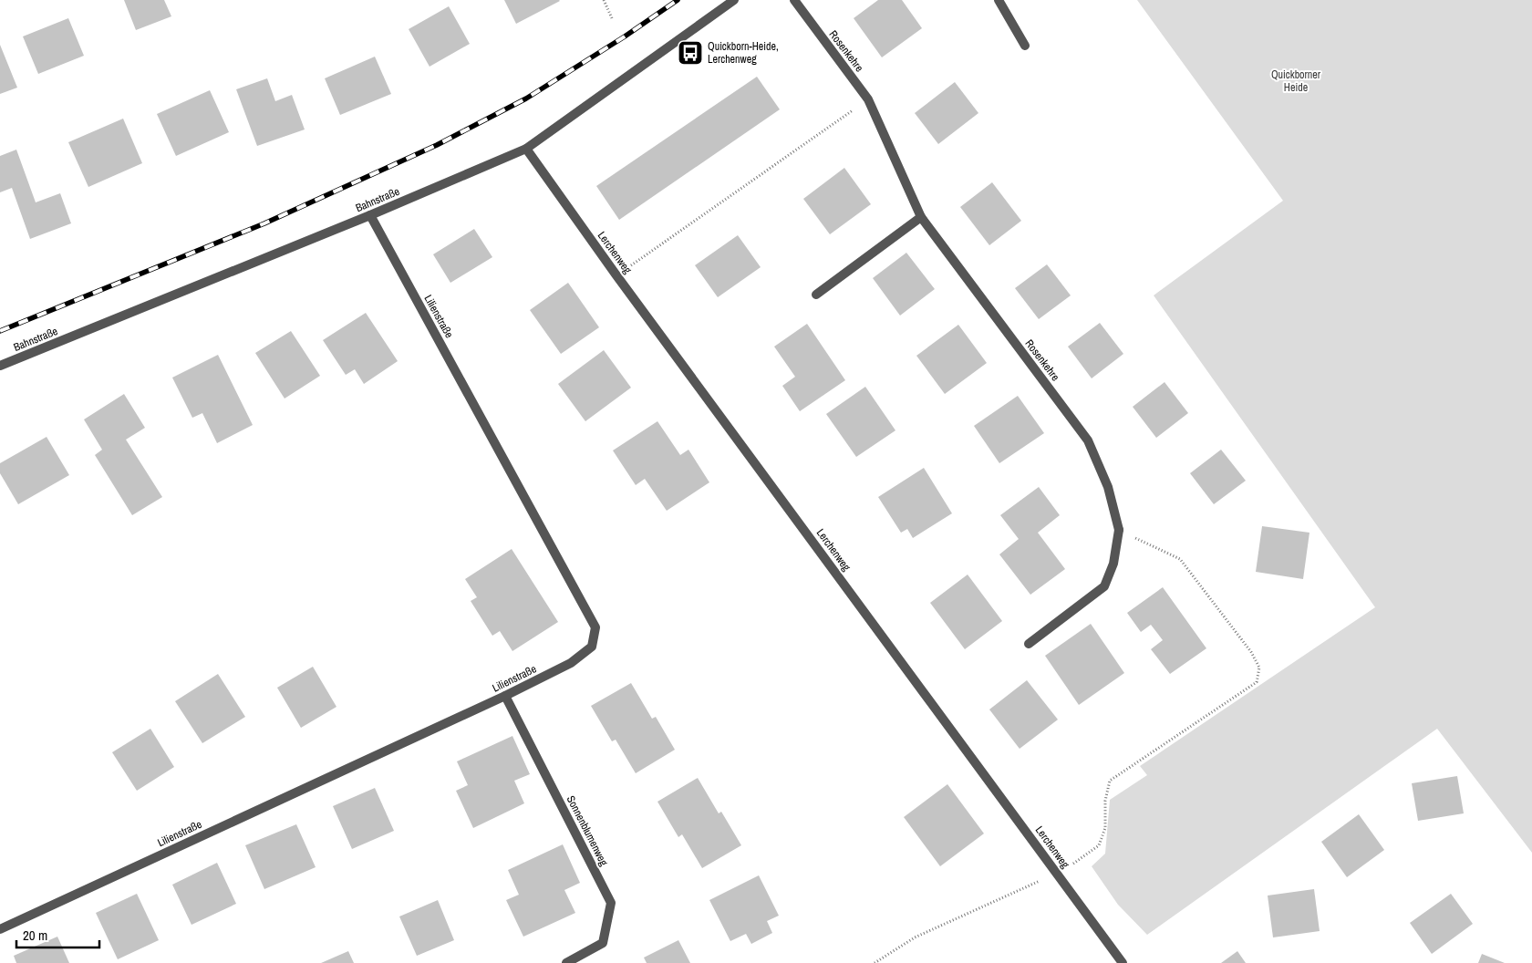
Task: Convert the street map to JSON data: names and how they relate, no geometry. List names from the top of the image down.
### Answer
{
  "streets": {
    "street": [
      "Rosenkehre",
      "Bahnstraße",
      "Lerchenweg",
      "Lilienstraße",
      "Sonnenblumenweg"
    ]
  },
  "crossings": [
    ["Bahnstraße", "Lerchenweg"],
    ["Bahnstraße", "Lilienstraße"],
    ["Lilienstraße", "Sonnenblumenweg"]
  ],
  "parks": ["Quickborner Heide"],
  "places": {
    "bus stop": ["Quickborn-Heide, Lerchenweg"]
  },
  "scale_bar": "20 m"
}
